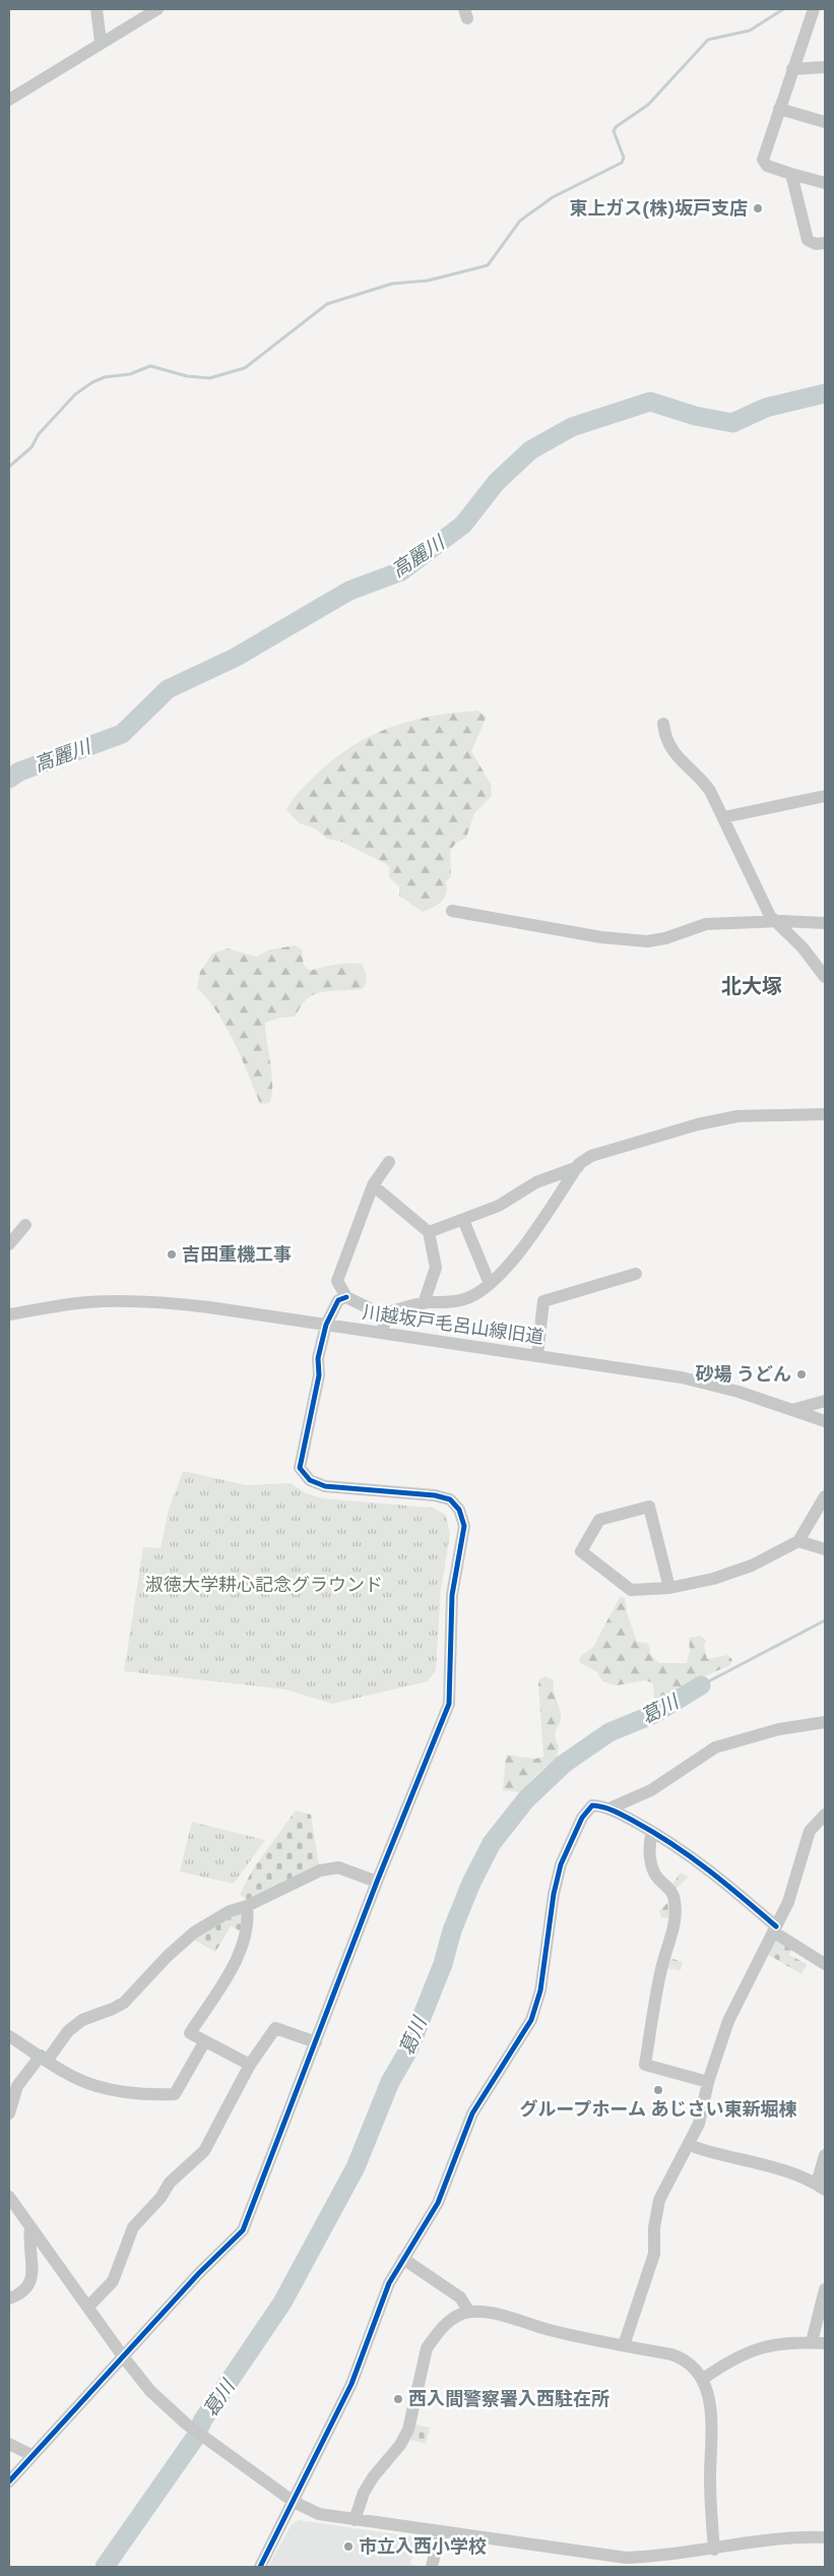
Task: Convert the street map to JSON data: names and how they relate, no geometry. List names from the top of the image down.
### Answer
{
  "streets": {
    "street": ["川越坂戸毛呂山線旧道"]
  },
  "districts": ["北大塚"],
  "water": ["高麗川", "葛川"],
  "parks": ["淑徳大学耕心記念グラウンド"],
  "places": [
    "東上ガス(株)坂戸支店",
    "吉田重機工事",
    "砂場 うどん",
    "グループホーム あじさい東新堀棟",
    "西入間警察署入西駐在所",
    "市立入西小学校"
  ]
}
